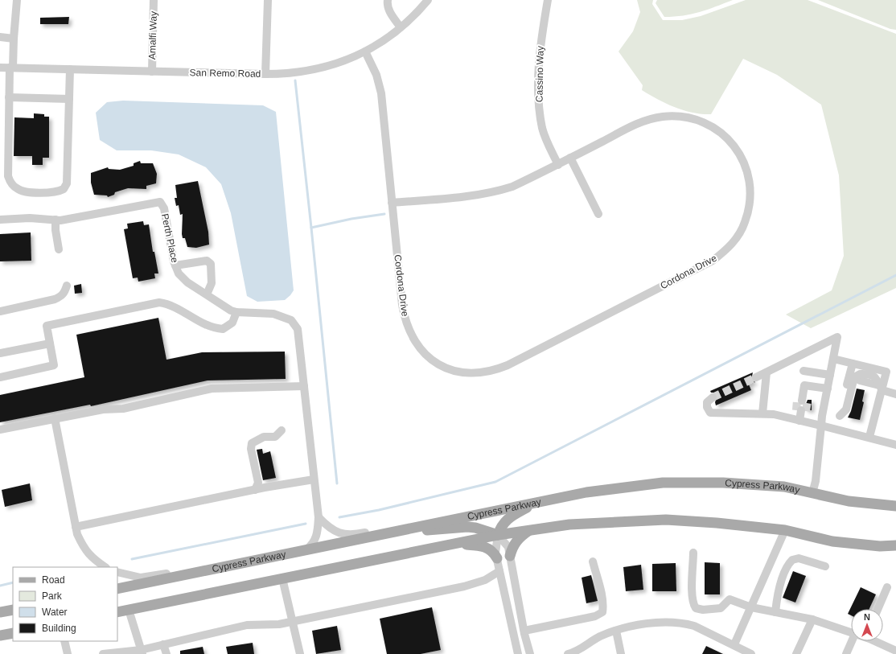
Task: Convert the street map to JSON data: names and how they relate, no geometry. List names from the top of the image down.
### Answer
{
  "streets": {
    "main road": ["Cypress Parkway"],
    "street": [
      "Amalfi Way",
      "San Remo Road",
      "Cassino Way",
      "Perth Place",
      "Cordona Drive"
    ]
  },
  "crossings": [
    ["Amalfi Way", "San Remo Road"],
    ["San Remo Road", "Cordona Drive"],
    ["Cassino Way", "Cordona Drive"],
    ["Perth Place", "Cypress Parkway"]
  ],
  "legend": [
    "Road",
    "Park",
    "Water",
    "Building"
  ],
  "north": "top"
}
